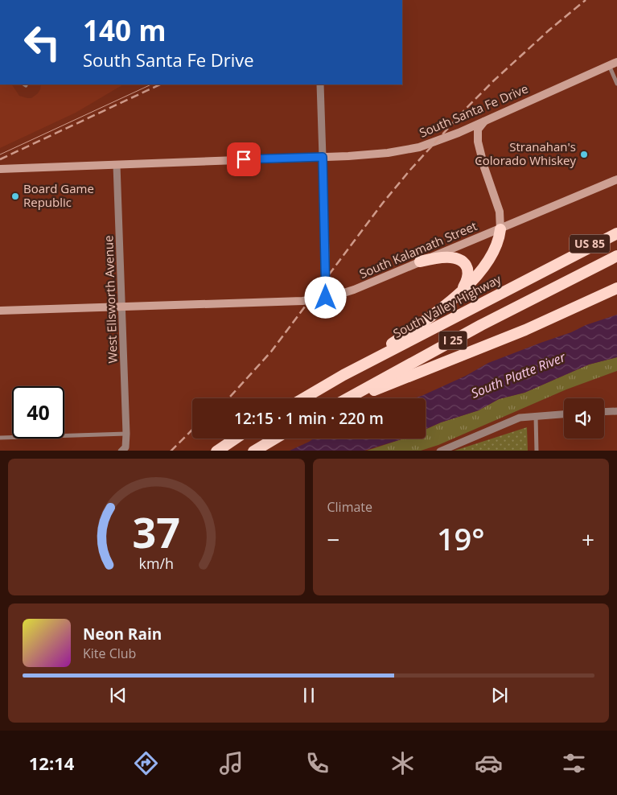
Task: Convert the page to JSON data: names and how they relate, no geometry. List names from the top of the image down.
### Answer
{
  "streets": {
    "highway": ["US 85", "South Valley Highway", "I 25"],
    "main road": ["South Santa Fe Drive", "South Kalamath Street"],
    "street": ["West Ellsworth Avenue"]
  },
  "crossings": [
    ["South Santa Fe Drive", "West Ellsworth Avenue"],
    ["US 85", "South Valley Highway"],
    ["South Kalamath Street", "West Ellsworth Avenue"]
  ],
  "water": ["South Platte River"],
  "places": ["Stranahan's Colorado Whiskey", "Board Game Republic"],
  "page": {
    "turn": ["140 m", "South Santa Fe Drive"],
    "limit": "40",
    "trip": "12:15 · 1 min · 220 m",
    "tile": "Climate",
    "heat": ["−", "19°", "+"],
    "song": ["Neon Rain", "Kite Club"],
    "tabs": "12:14",
    "gauge": ["37", "km/h"]
  }
}
